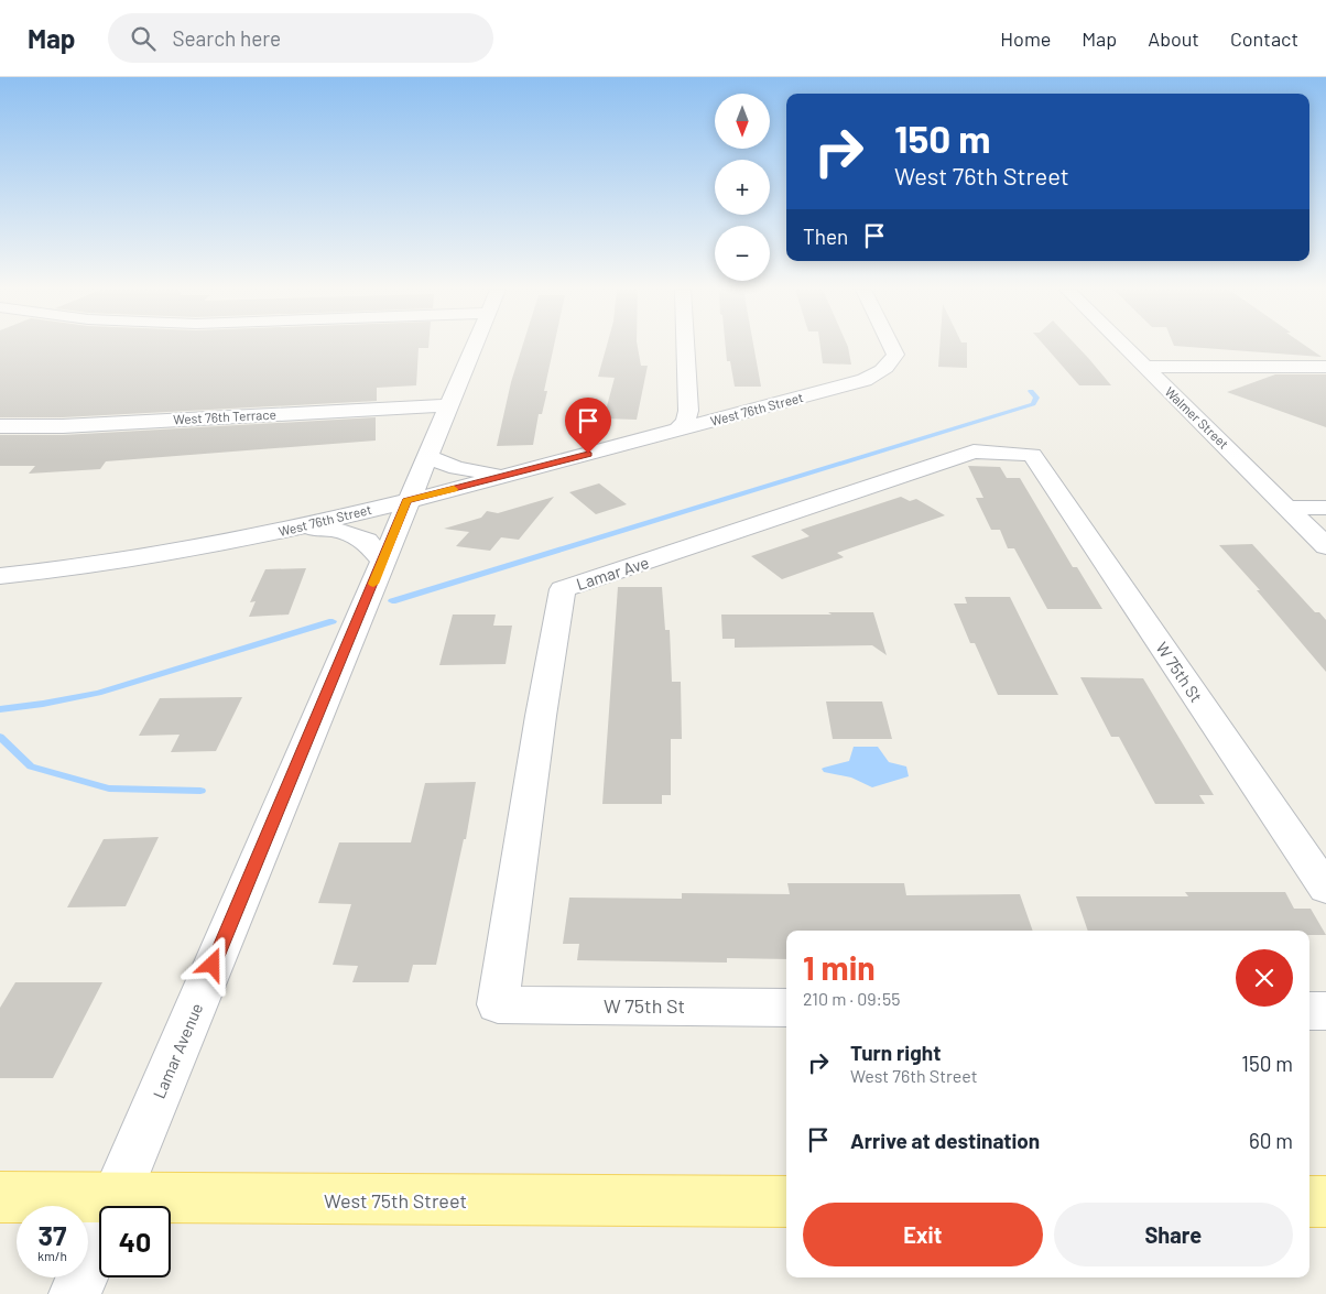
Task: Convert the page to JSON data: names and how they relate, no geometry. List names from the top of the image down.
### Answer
{
  "streets": {
    "main road": ["West 75th Street"],
    "street": [
      "West 76th Street",
      "West 76th Terrace",
      "Walmer Street",
      "Lamar Ave",
      "W 75th St",
      "Lamar Avenue"
    ]
  },
  "crossings": [
    ["West 76th Street", "Lamar Avenue"],
    ["West 76th Terrace", "Lamar Avenue"],
    ["Lamar Ave", "W 75th St"],
    ["Lamar Avenue", "West 75th Street"]
  ],
  "north": "bottom",
  "page": {
    "header": "Map",
    "search": "Search here",
    "nav": [
      "Home",
      "Map",
      "About",
      "Contact"
    ],
    "map_buttons": ["+", "−"],
    "turn": ["150 m", "West 76th Street"],
    "then": "Then",
    "heading": ["1 min", "210 m · 09:55"],
    "list": [
      {
        "name": "Turn right",
        "note": "West 76th Street",
        "value": "150 m"
      },
      {
        "name": "Arrive at destination",
        "value": "60 m"
      }
    ],
    "buttons": ["Exit", "Share"],
    "speed": "37 km/h",
    "limit": "40"
  }
}
